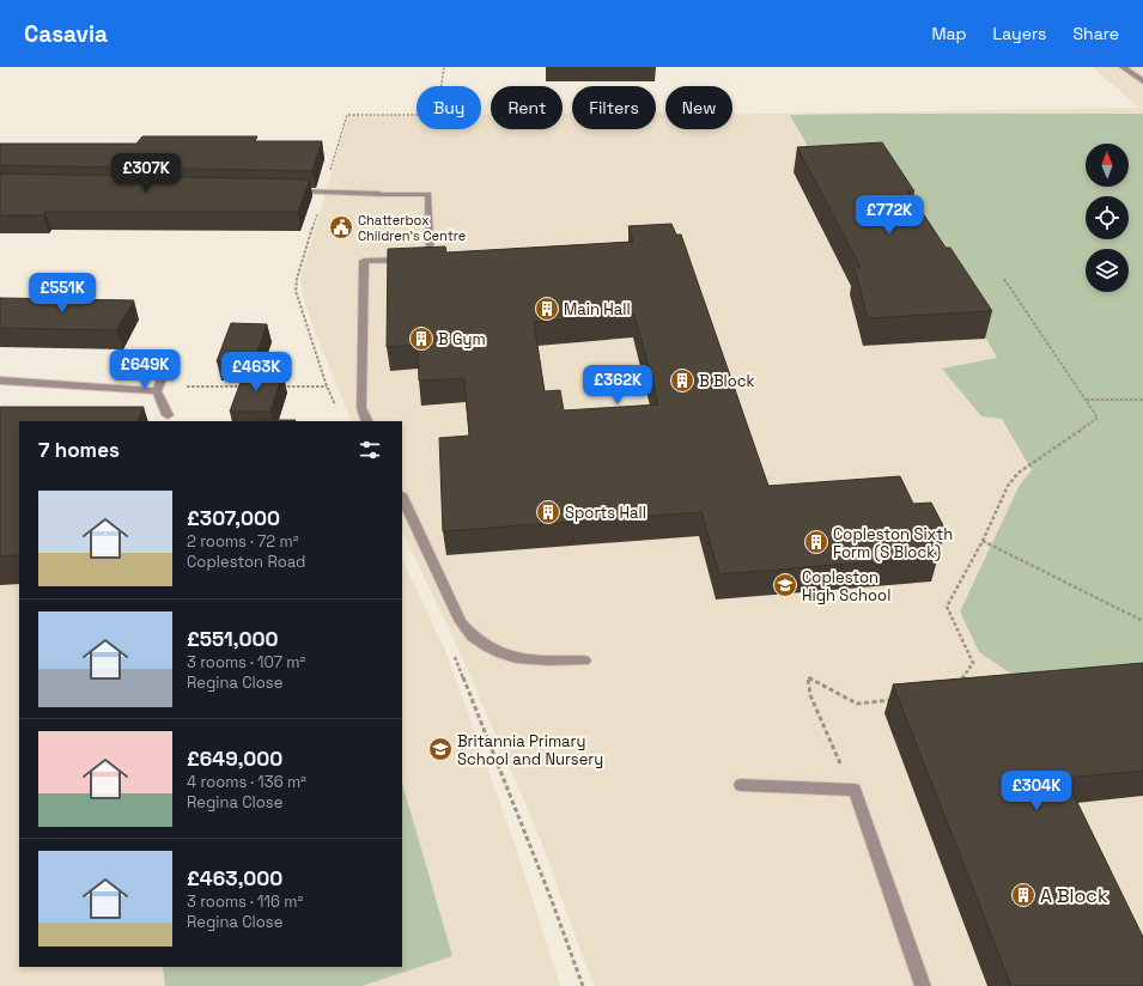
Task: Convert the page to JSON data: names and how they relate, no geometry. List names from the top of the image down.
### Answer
{
  "places": {
    "public building": ["Chatterbox Children's Centre"],
    "building": [
      "Main Hall",
      "B Gym",
      "B Block",
      "Sports Hall",
      "Copleston Sixth Form (S Block)",
      "A Block"
    ],
    "school or university": ["Copleston High School", "Britannia Primary School and Nursery"]
  },
  "north": "top",
  "page": {
    "header": "Casavia",
    "nav": ["Map", "Layers", "Share"],
    "chip": [
      "Buy",
      "Rent",
      "Filters",
      "New"
    ],
    "price": [
      "£307K",
      "£772K",
      "£551K",
      "£649K",
      "£463K",
      "£362K",
      "£304K"
    ],
    "heading": "7 homes",
    "list": [
      {
        "name": "£307,000",
        "note": "2 rooms · 72 m² · Copleston Road"
      },
      {
        "name": "£551,000",
        "note": "3 rooms · 107 m² · Regina Close"
      },
      {
        "name": "£649,000",
        "note": "4 rooms · 136 m² · Regina Close"
      },
      {
        "name": "£463,000",
        "note": "3 rooms · 116 m² · Regina Close"
      }
    ]
  }
}
